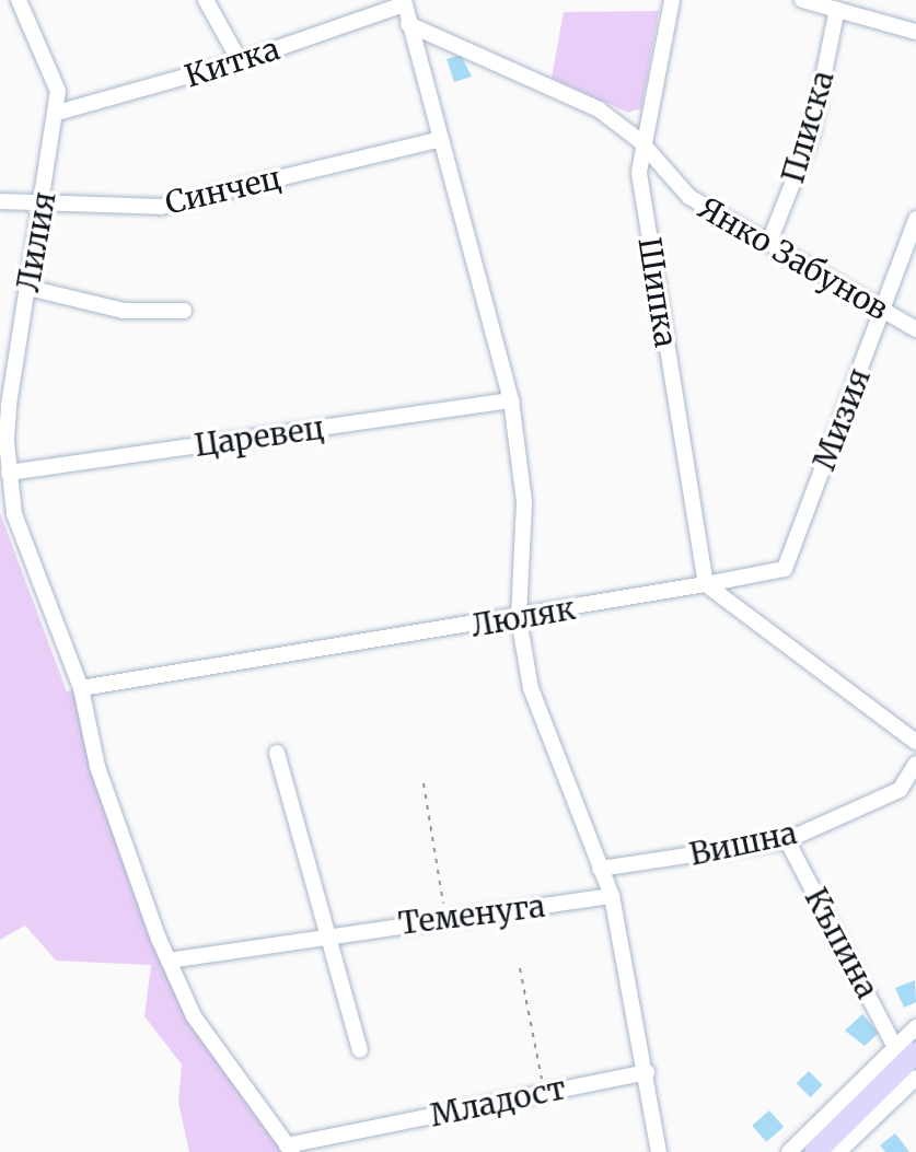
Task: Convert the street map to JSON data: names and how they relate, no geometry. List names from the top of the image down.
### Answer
{
  "streets": {
    "street": [
      "Китка",
      "Плиска",
      "Синчец",
      "Лилия",
      "Янко Забунов",
      "Шипка",
      "Мизия",
      "Царевец",
      "Люляк",
      "Вишна",
      "Теменуга",
      "Къпина",
      "Младост"
    ]
  },
  "crossings": [
    ["Китка", "Лилия"],
    ["Плиска", "Янко Забунов"],
    ["Синчец", "Лилия"],
    ["Лилия", "Царевец"],
    ["Лилия", "Люляк"],
    ["Лилия", "Теменуга"],
    ["Лилия", "Младост"],
    ["Янко Забунов", "Шипка"],
    ["Янко Забунов", "Мизия"],
    ["Шипка", "Люляк"],
    ["Мизия", "Люляк"],
    ["Вишна", "Къпина"]
  ]
}
